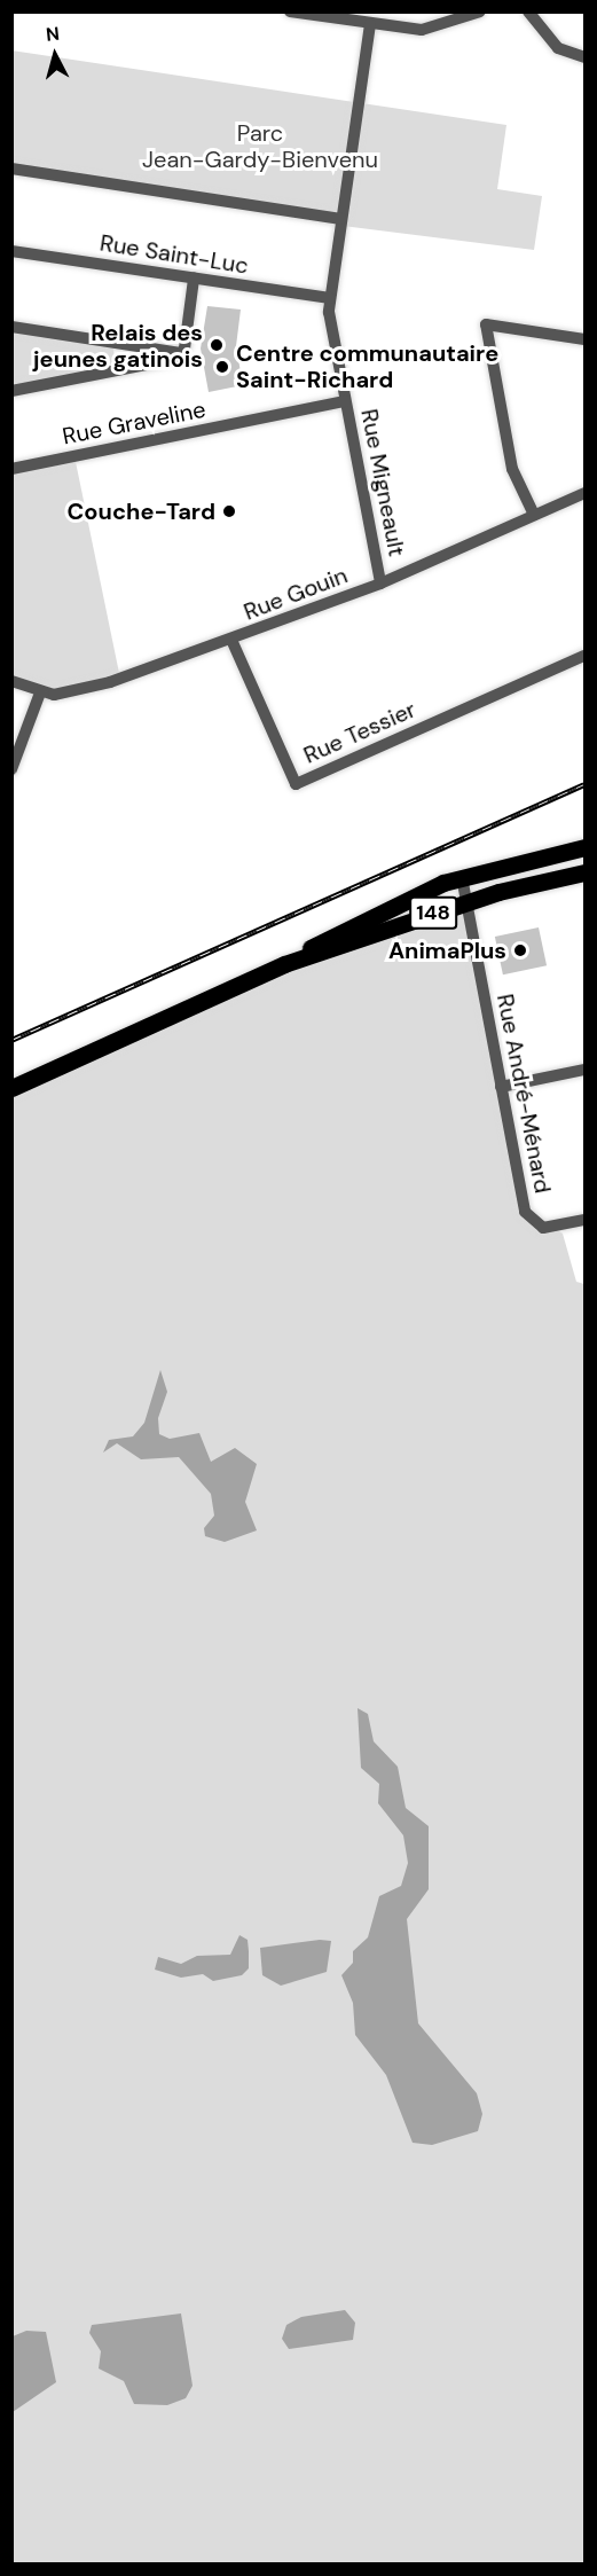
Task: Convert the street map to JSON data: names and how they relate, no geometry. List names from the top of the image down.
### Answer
{
  "streets": {
    "main road": ["148"],
    "street": [
      "Rue Saint-Luc",
      "Rue Graveline",
      "Rue Migneault",
      "Rue Gouin",
      "Rue Tessier",
      "Rue André-Ménard"
    ]
  },
  "crossings": [
    ["Rue Saint-Luc", "Rue Migneault"],
    ["Rue Graveline", "Rue Migneault"],
    ["Rue Migneault", "Rue Gouin"],
    ["Rue Gouin", "Rue Tessier"],
    ["148", "Rue André-Ménard"]
  ],
  "parks": ["Parc Jean-Gardy-Bienvenu"],
  "places": [
    "Relais des jeunes gatinois",
    "Centre communautaire Saint-Richard",
    "Couche-Tard",
    "AnimaPlus"
  ],
  "north": "top"
}
